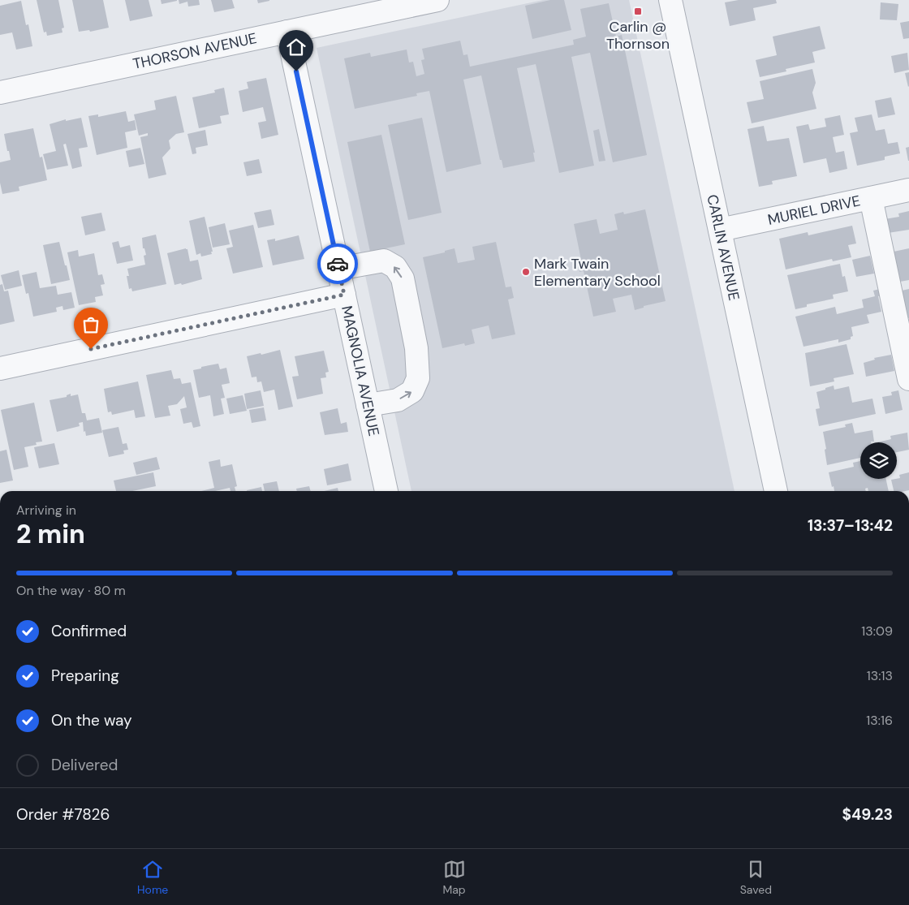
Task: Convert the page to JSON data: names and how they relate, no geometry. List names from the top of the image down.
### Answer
{
  "streets": {
    "street": [
      "THORSON AVENUE",
      "MURIEL DRIVE",
      "CARLIN AVENUE",
      "MAGNOLIA AVENUE"
    ]
  },
  "crossings": [
    ["THORSON AVENUE", "MAGNOLIA AVENUE"],
    ["MURIEL DRIVE", "CARLIN AVENUE"]
  ],
  "places": {
    "transit": ["Carlin @ Thornson"],
    "other": ["Mark Twain Elementary School"]
  },
  "page": {
    "heading": ["2 min", "Arriving in", "13:37–13:42"],
    "panel": ["Order #7826", "$49.23"],
    "bar": "On the way · 80 m",
    "list": [
      ["Confirmed", "13:09"],
      ["Preparing", "13:13"],
      ["On the way", "13:16"],
      "Delivered"
    ],
    "tabs": ["Home", "Map", "Saved"]
  }
}
